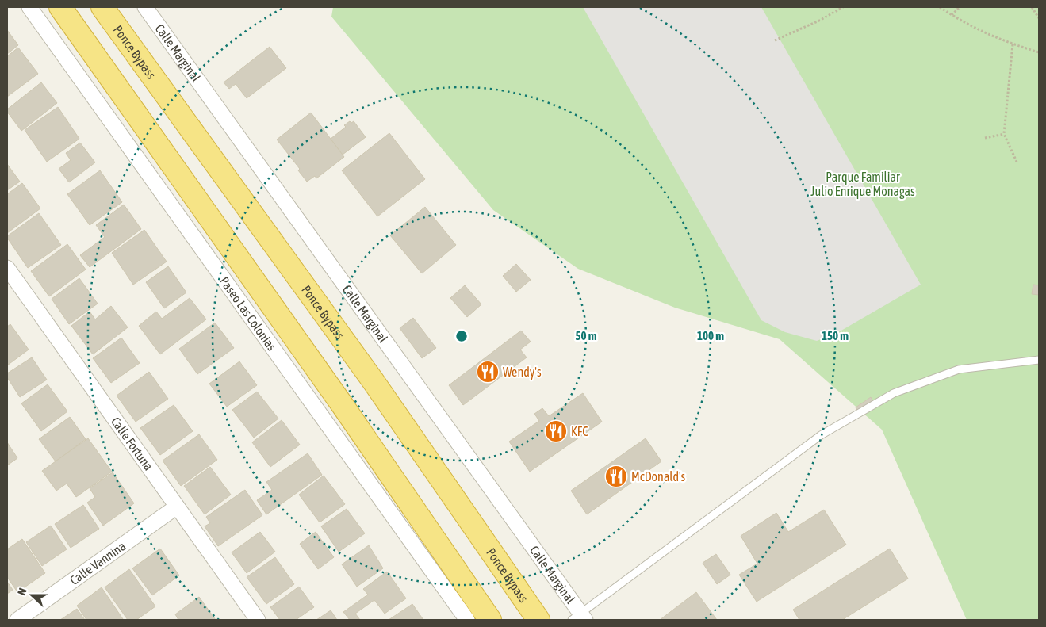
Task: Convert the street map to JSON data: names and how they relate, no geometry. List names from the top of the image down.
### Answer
{
  "streets": {
    "highway": ["Ponce Bypass"],
    "street": [
      "Calle Marginal",
      "Paseo Las Colonias",
      "Calle Fortuna",
      "Calle Vannina"
    ]
  },
  "crossings": [
    ["Calle Fortuna", "Calle Vannina"]
  ],
  "parks": ["Parque Familiar Julio Enrique Monagas"],
  "places": {
    "restaurant": ["Wendy's", "KFC", "McDonald's"]
  },
  "north": "left",
  "rings": ["50 m", "100 m", "150 m"]
}
